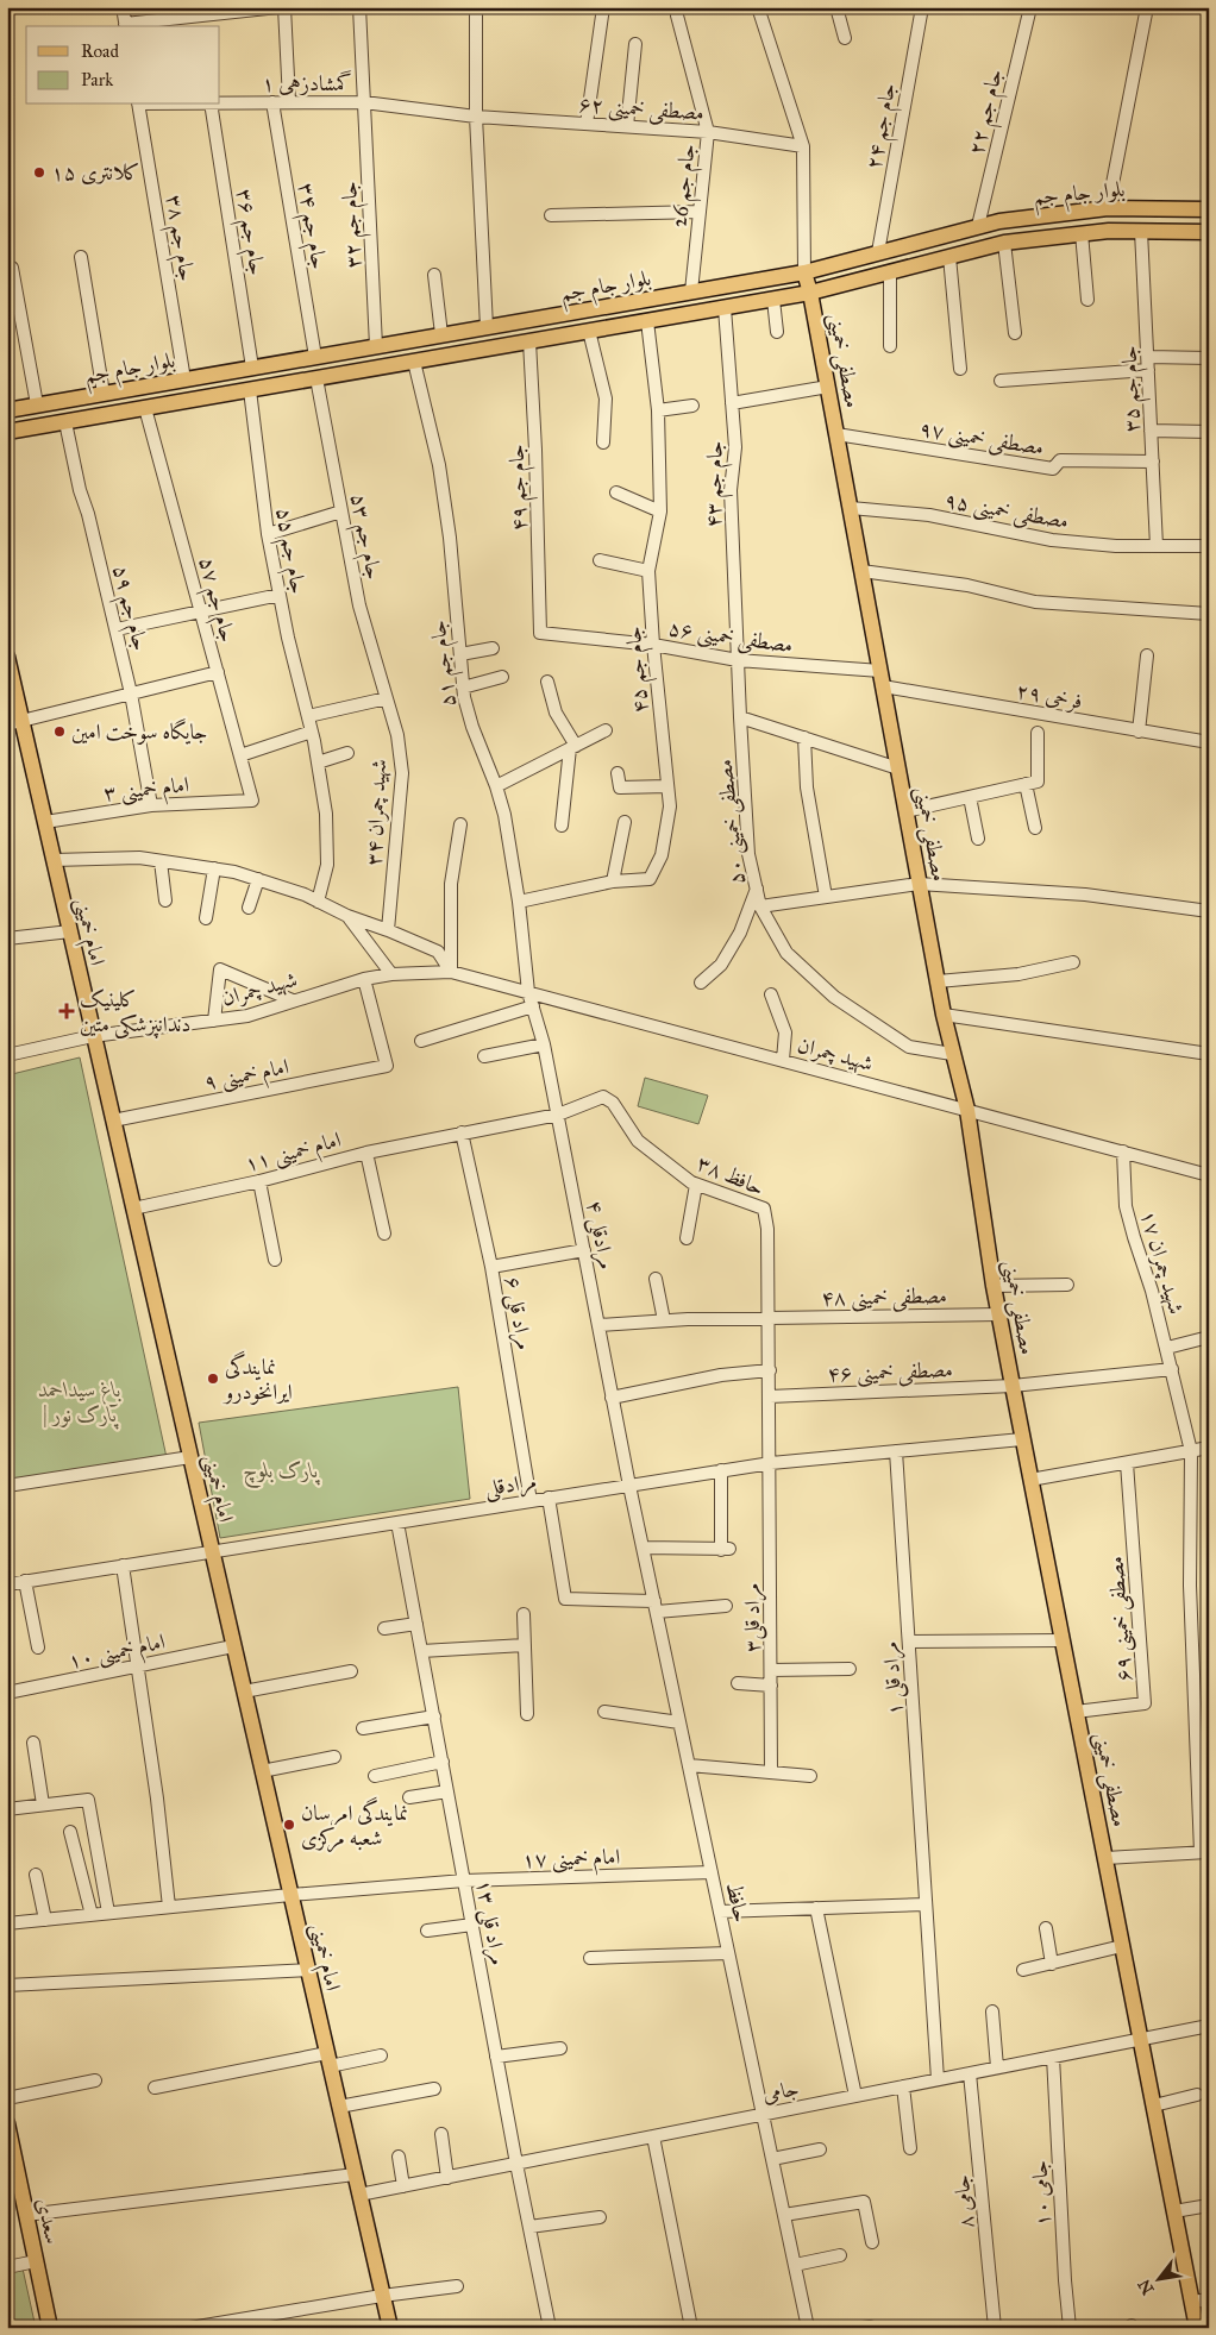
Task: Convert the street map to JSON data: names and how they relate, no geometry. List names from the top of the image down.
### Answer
{
  "streets": {
    "main road": [
      "بلوار جام جم",
      "مصطفی خمینی",
      "امام خمینی",
      "سعدی"
    ],
    "street": [
      "گمشادزهی ۱",
      "مصطفی خمینی ۶۲",
      "جام جم ۲۲",
      "جام جم ۲۴",
      "جام جم 26",
      "جام جم ۳۲",
      "جام جم ۳۴",
      "جام جم ۳۶",
      "جام جم ۳۸",
      "جام جم ۳۵",
      "مصطفی خمینی ۹۷",
      "جام جم ۴۳",
      "جام جم ۴۹",
      "مصطفی خمینی ۹۵",
      "جام جم ۵۳",
      "جام جم ۵۵",
      "جام جم ۵۷",
      "جام جم ۵۹",
      "مصطفی خمینی ۵۶",
      "جام جم ۵۱",
      "جام جم ۴۵",
      "فرخی ۲۹",
      "امام خمینی ۳",
      "شهید چمران ۳۴",
      "مصطفی خمینی ۵۰",
      "شهید چمران",
      "امام خمینی ۹",
      "امام خمینی ۱۱",
      "حافظ ۳۸",
      "مرادقلی ۴",
      "شهید چمران ۱۷",
      "مصطفی خمینی ۴۸",
      "مراد قلی ۶",
      "مصطفی خمینی ۴۶",
      "مرادقلی",
      "مراد قلی۳",
      "مصطفی خمینی ۶۹",
      "امام خمینی ۱۰",
      "مراد قلی ۱",
      "امام خمینی ۱۷",
      "حافظ",
      "مراد قلی ۱۳",
      "جامی",
      "جامی ۱۰",
      "جامی ۸"
    ]
  },
  "crossings": [
    ["گمشادزهی ۱", "مصطفی خمینی ۶۲"],
    ["گمشادزهی ۱", "جام جم ۳۲"],
    ["گمشادزهی ۱", "جام جم ۳۴"],
    ["مصطفی خمینی ۶۲", "جام جم 26"],
    ["جام جم ۲۲", "بلوار جام جم"],
    ["جام جم ۲۴", "بلوار جام جم"],
    ["جام جم 26", "بلوار جام جم"],
    ["بلوار جام جم", "جام جم ۳۲"],
    ["بلوار جام جم", "جام جم ۳۴"],
    ["بلوار جام جم", "جام جم ۳۶"],
    ["بلوار جام جم", "جام جم ۳۸"],
    ["بلوار جام جم", "مصطفی خمینی"],
    ["بلوار جام جم", "جام جم ۳۵"],
    ["بلوار جام جم", "جام جم ۴۳"],
    ["بلوار جام جم", "جام جم ۴۹"],
    ["بلوار جام جم", "جام جم ۵۳"],
    ["بلوار جام جم", "جام جم ۵۵"],
    ["بلوار جام جم", "جام جم ۵۷"],
    ["بلوار جام جم", "جام جم ۵۹"],
    ["بلوار جام جم", "جام جم ۵۱"],
    ["بلوار جام جم", "جام جم ۴۵"],
    ["مصطفی خمینی", "مصطفی خمینی ۹۷"],
    ["مصطفی خمینی", "مصطفی خمینی ۹۵"],
    ["مصطفی خمینی", "مصطفی خمینی ۵۶"],
    ["مصطفی خمینی", "فرخی ۲۹"],
    ["مصطفی خمینی", "مصطفی خمینی ۵۰"],
    ["مصطفی خمینی", "شهید چمران"],
    ["مصطفی خمینی", "مصطفی خمینی ۴۸"],
    ["مصطفی خمینی", "مصطفی خمینی ۴۶"],
    ["مصطفی خمینی", "مرادقلی"],
    ["مصطفی خمینی", "مصطفی خمینی ۶۹"],
    ["مصطفی خمینی", "جامی"],
    ["جام جم ۳۵", "مصطفی خمینی ۹۷"],
    ["جام جم ۳۵", "مصطفی خمینی ۹۵"],
    ["جام جم ۴۳", "مصطفی خمینی ۵۶"],
    ["جام جم ۴۳", "مصطفی خمینی ۵۰"],
    ["جام جم ۴۹", "مصطفی خمینی ۵۶"],
    ["جام جم ۵۳", "شهید چمران ۳۴"],
    ["جام جم ۵۷", "امام خمینی ۳"],
    ["جام جم ۵۹", "امام خمینی ۳"],
    ["مصطفی خمینی ۵۶", "جام جم ۴۵"],
    ["مصطفی خمینی ۵۶", "فرخی ۲۹"],
    ["مصطفی خمینی ۵۶", "مصطفی خمینی ۵۰"],
    ["جام جم ۵۱", "جام جم ۴۵"],
    ["جام جم ۵۱", "شهید چمران"],
    ["جام جم ۵۱", "مرادقلی ۴"],
    ["امام خمینی ۳", "امام خمینی"],
    ["امام خمینی", "شهید چمران"],
    ["امام خمینی", "امام خمینی ۹"],
    ["امام خمینی", "امام خمینی ۱۱"],
    ["امام خمینی", "مرادقلی"],
    ["امام خمینی", "امام خمینی ۱۰"],
    ["امام خمینی", "امام خمینی ۱۷"],
    ["امام خمینی", "جامی"],
    ["شهید چمران", "امام خمینی ۹"],
    ["شهید چمران", "مرادقلی ۴"],
    ["شهید چمران", "شهید چمران ۱۷"],
    ["امام خمینی ۱۱", "حافظ ۳۸"],
    ["امام خمینی ۱۱", "مراد قلی ۶"],
    ["حافظ ۳۸", "مرادقلی ۴"],
    ["حافظ ۳۸", "مراد قلی ۶"],
    ["حافظ ۳۸", "مراد قلی۳"],
    ["مرادقلی ۴", "مصطفی خمینی ۴۸"],
    ["مرادقلی ۴", "مرادقلی"],
    ["مرادقلی ۴", "حافظ"],
    ["شهید چمران ۱۷", "مصطفی خمینی ۴۶"],
    ["مصطفی خمینی ۴۸", "مراد قلی۳"],
    ["مراد قلی ۶", "مرادقلی"],
    ["مصطفی خمینی ۴۶", "مراد قلی۳"],
    ["مرادقلی", "مراد قلی۳"],
    ["مرادقلی", "مراد قلی ۱"],
    ["مرادقلی", "حافظ"],
    ["مرادقلی", "مراد قلی ۱۳"],
    ["مراد قلی ۱", "جامی"],
    ["امام خمینی ۱۷", "حافظ"],
    ["امام خمینی ۱۷", "مراد قلی ۱۳"],
    ["حافظ", "جامی"],
    ["مراد قلی ۱۳", "جامی"],
    ["جامی", "جامی ۱۰"],
    ["جامی", "جامی ۸"]
  ],
  "parks": ["باغ سیداحمد | پارک نور", "پارک بلوچ"],
  "places": {
    "other": [
      "کلانتری ۱۵",
      "جایگاه سوخت امین",
      "نمایندگی ایرانخودرو",
      "نمایندگی امرسان شعبه مرکزی"
    ],
    "health": ["کلینیک دندانپزشکی متین"]
  },
  "legend": ["Road", "Park"],
  "north": "bottom left"
}
